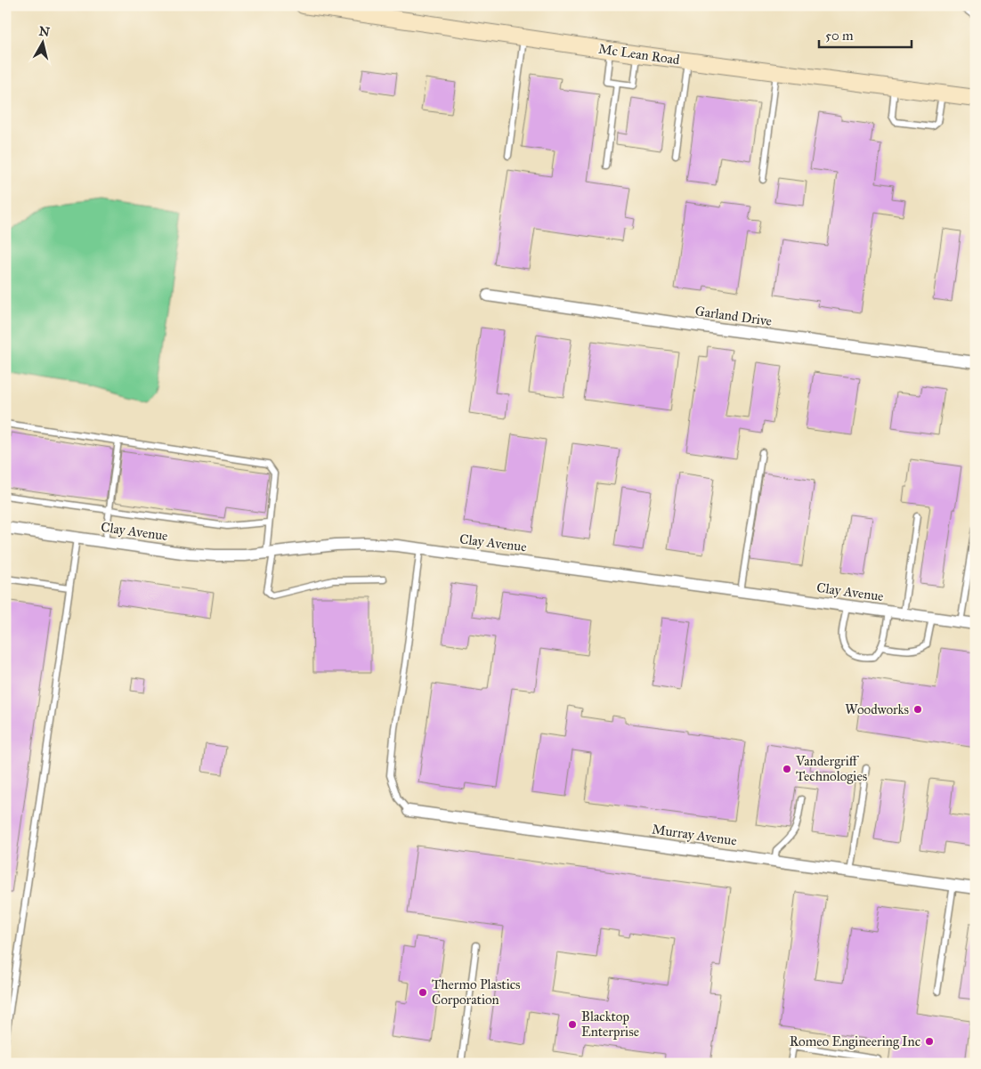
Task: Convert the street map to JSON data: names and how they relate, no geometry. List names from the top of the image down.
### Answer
{
  "streets": {
    "main road": ["Mc Lean Road"],
    "street": ["Garland Drive", "Clay Avenue", "Murray Avenue"]
  },
  "places": [
    "Woodworks",
    "Vandergriff Technologies",
    "Thermo Plastics Corporation",
    "Blacktop Enterprise",
    "Romeo Engineering Inc"
  ],
  "scale_bar": "50 m",
  "north": "top"
}
